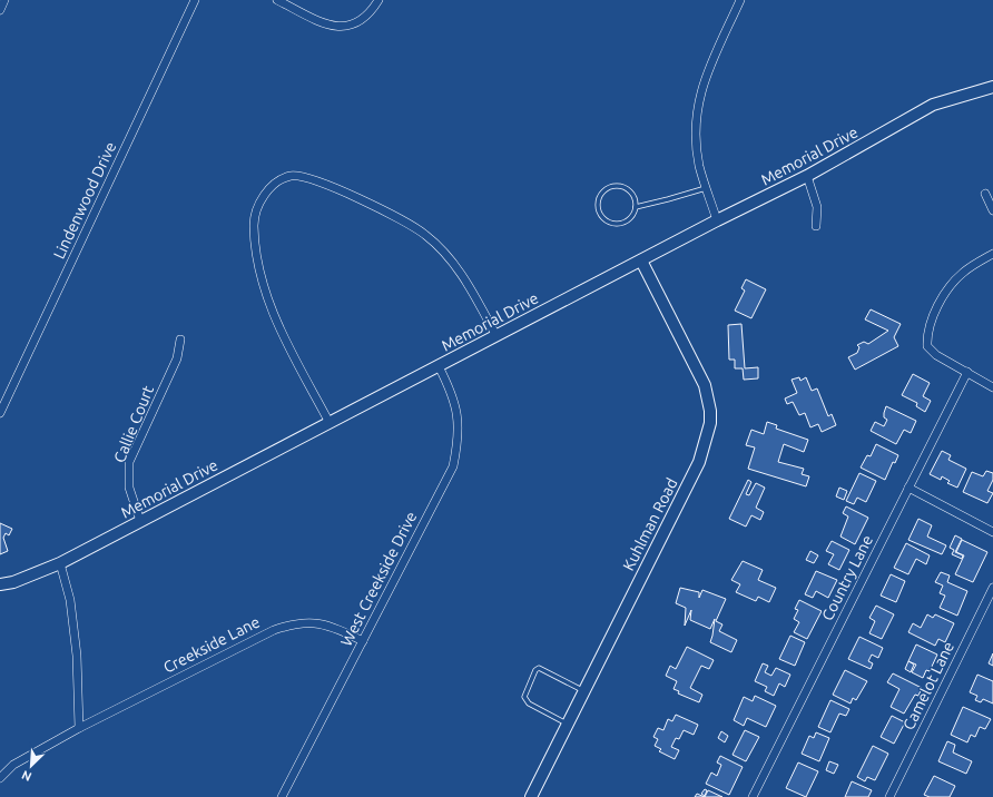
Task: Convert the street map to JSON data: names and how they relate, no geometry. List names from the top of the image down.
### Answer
{
  "streets": {
    "street": [
      "Memorial Drive",
      "Lindenwood Drive",
      "Callie Court",
      "Kuhlman Road",
      "Country Lane",
      "West Creekside Drive",
      "Creekside Lane",
      "Camelot Lane"
    ]
  },
  "crossings": [
    ["Memorial Drive", "Callie Court"],
    ["Memorial Drive", "Kuhlman Road"],
    ["Memorial Drive", "West Creekside Drive"],
    ["West Creekside Drive", "Creekside Lane"]
  ],
  "north": "bottom left"
}
